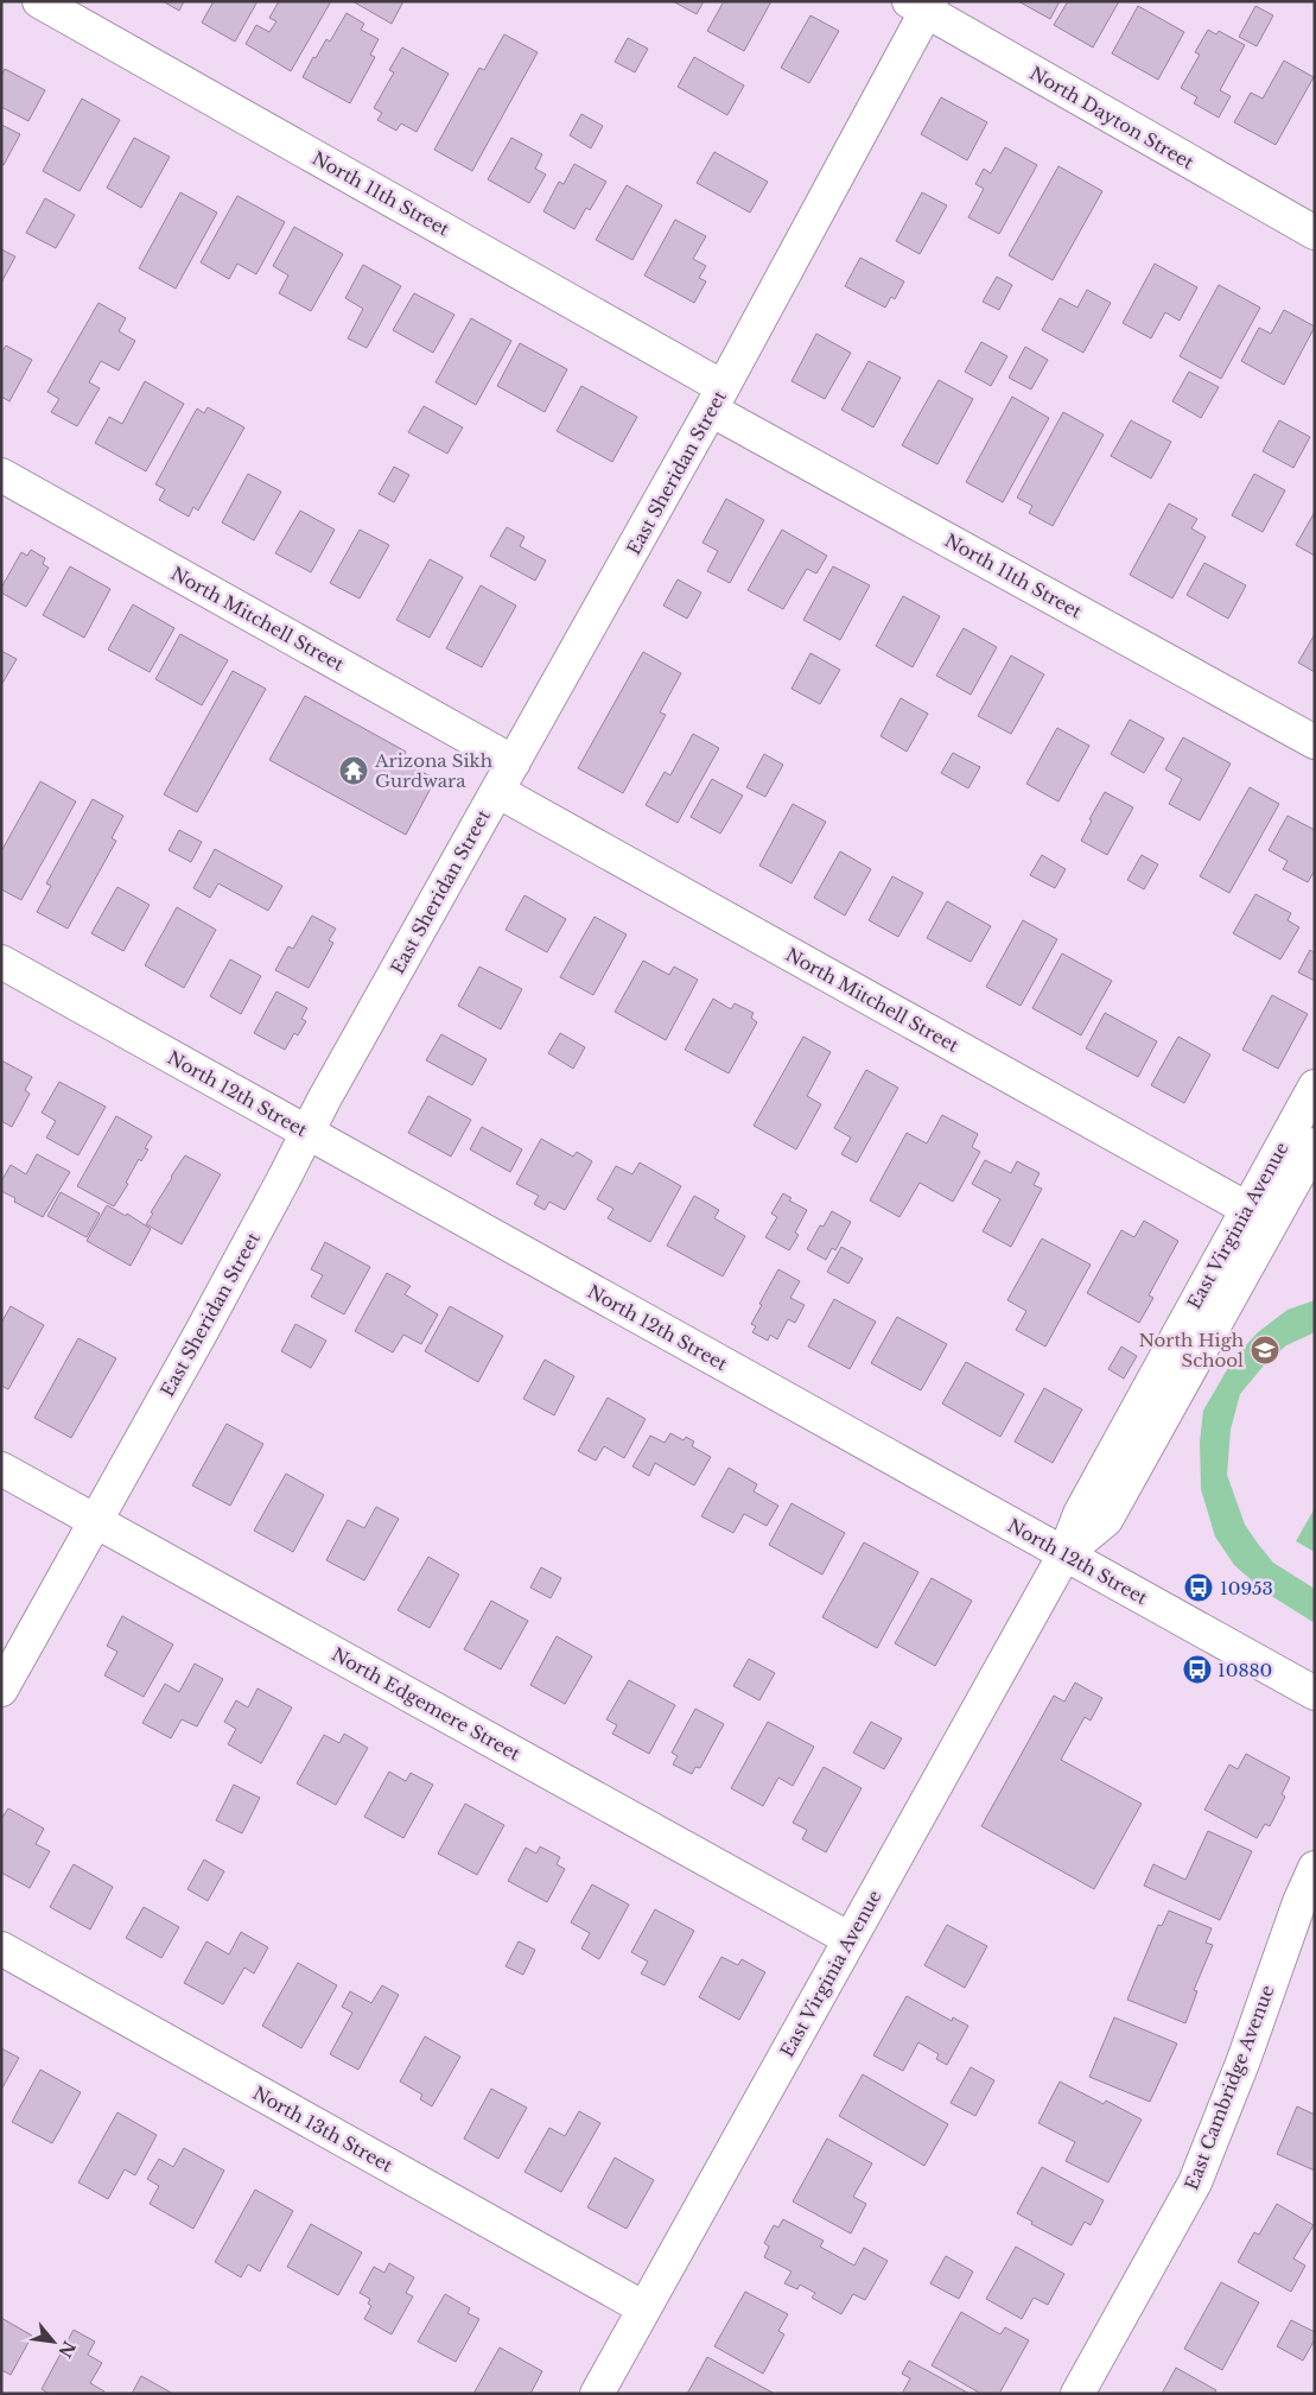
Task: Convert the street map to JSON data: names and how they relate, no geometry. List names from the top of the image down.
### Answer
{
  "streets": {
    "street": [
      "North Dayton Street",
      "North 11th Street",
      "East Sheridan Street",
      "North Mitchell Street",
      "North 12th Street",
      "East Virginia Avenue",
      "North Edgemere Street",
      "East Cambridge Avenue",
      "North 13th Street"
    ]
  },
  "crossings": [
    ["North Dayton Street", "East Sheridan Street"],
    ["North 11th Street", "East Sheridan Street"],
    ["East Sheridan Street", "North Mitchell Street"],
    ["East Sheridan Street", "North 12th Street"],
    ["East Sheridan Street", "North Edgemere Street"],
    ["North Mitchell Street", "East Virginia Avenue"],
    ["North 12th Street", "East Virginia Avenue"],
    ["East Virginia Avenue", "North Edgemere Street"],
    ["East Virginia Avenue", "North 13th Street"]
  ],
  "places": {
    "temple": ["Arizona Sikh Gurdwara"],
    "school or university": ["North High School"],
    "bus stop": ["10953", "10880"]
  },
  "north": "bottom right"
}
